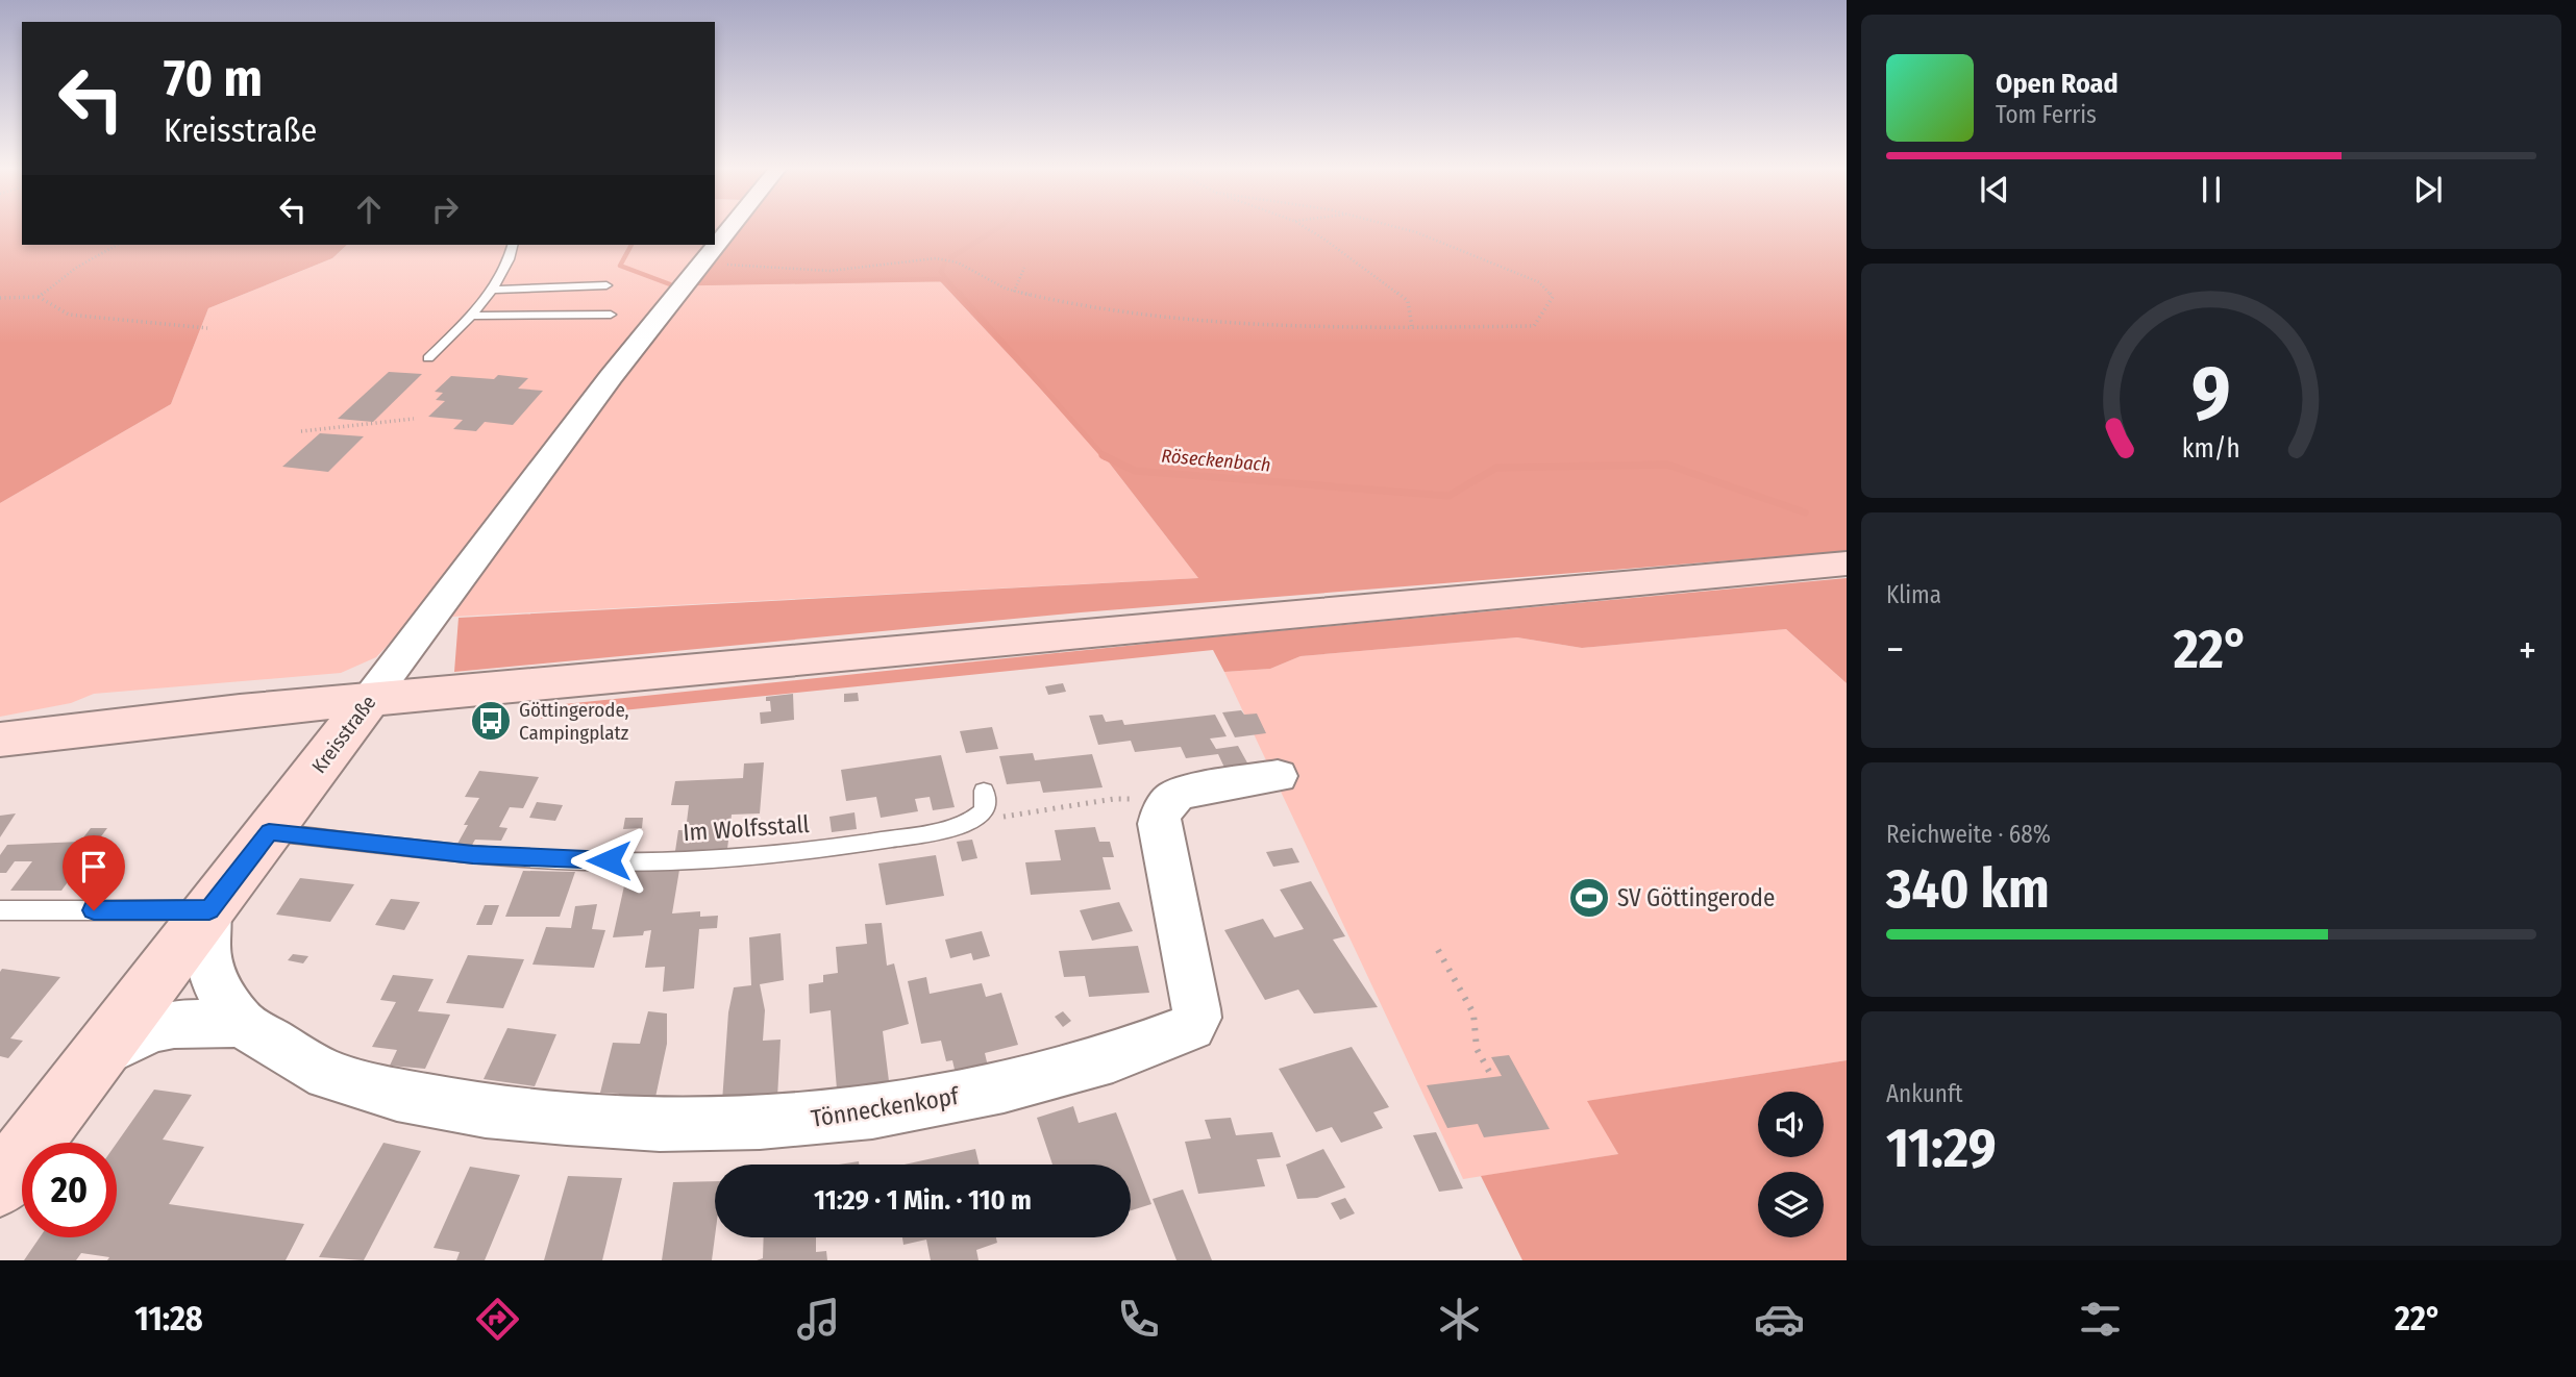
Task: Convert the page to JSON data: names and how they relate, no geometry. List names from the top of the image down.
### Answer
{
  "streets": {
    "main road": ["Kreisstraße"],
    "street": ["Tönneckenkopf"],
    "lane": ["Im Wolfsstall"]
  },
  "crossings": [
    ["Kreisstraße", "Im Wolfsstall"],
    ["Kreisstraße", "Tönneckenkopf"]
  ],
  "water": ["Röseckenbach"],
  "places": {
    "bus stop": ["Göttingerode, Campingplatz"],
    "sports": ["SV Göttingerode"]
  },
  "page": {
    "turn": ["70 m", "Kreisstraße"],
    "song": ["Open Road", "Tom Ferris"],
    "tile": [
      "Klima",
      ["Reichweite · 68%", "340 km"],
      ["Ankunft", "11:29"]
    ],
    "heat": ["−", "22°", "+"],
    "limit": "20",
    "trip": "11:29 · 1 Min. · 110 m",
    "tabs": ["11:28", "22°"],
    "gauge": ["9", "km/h"]
  }
}
